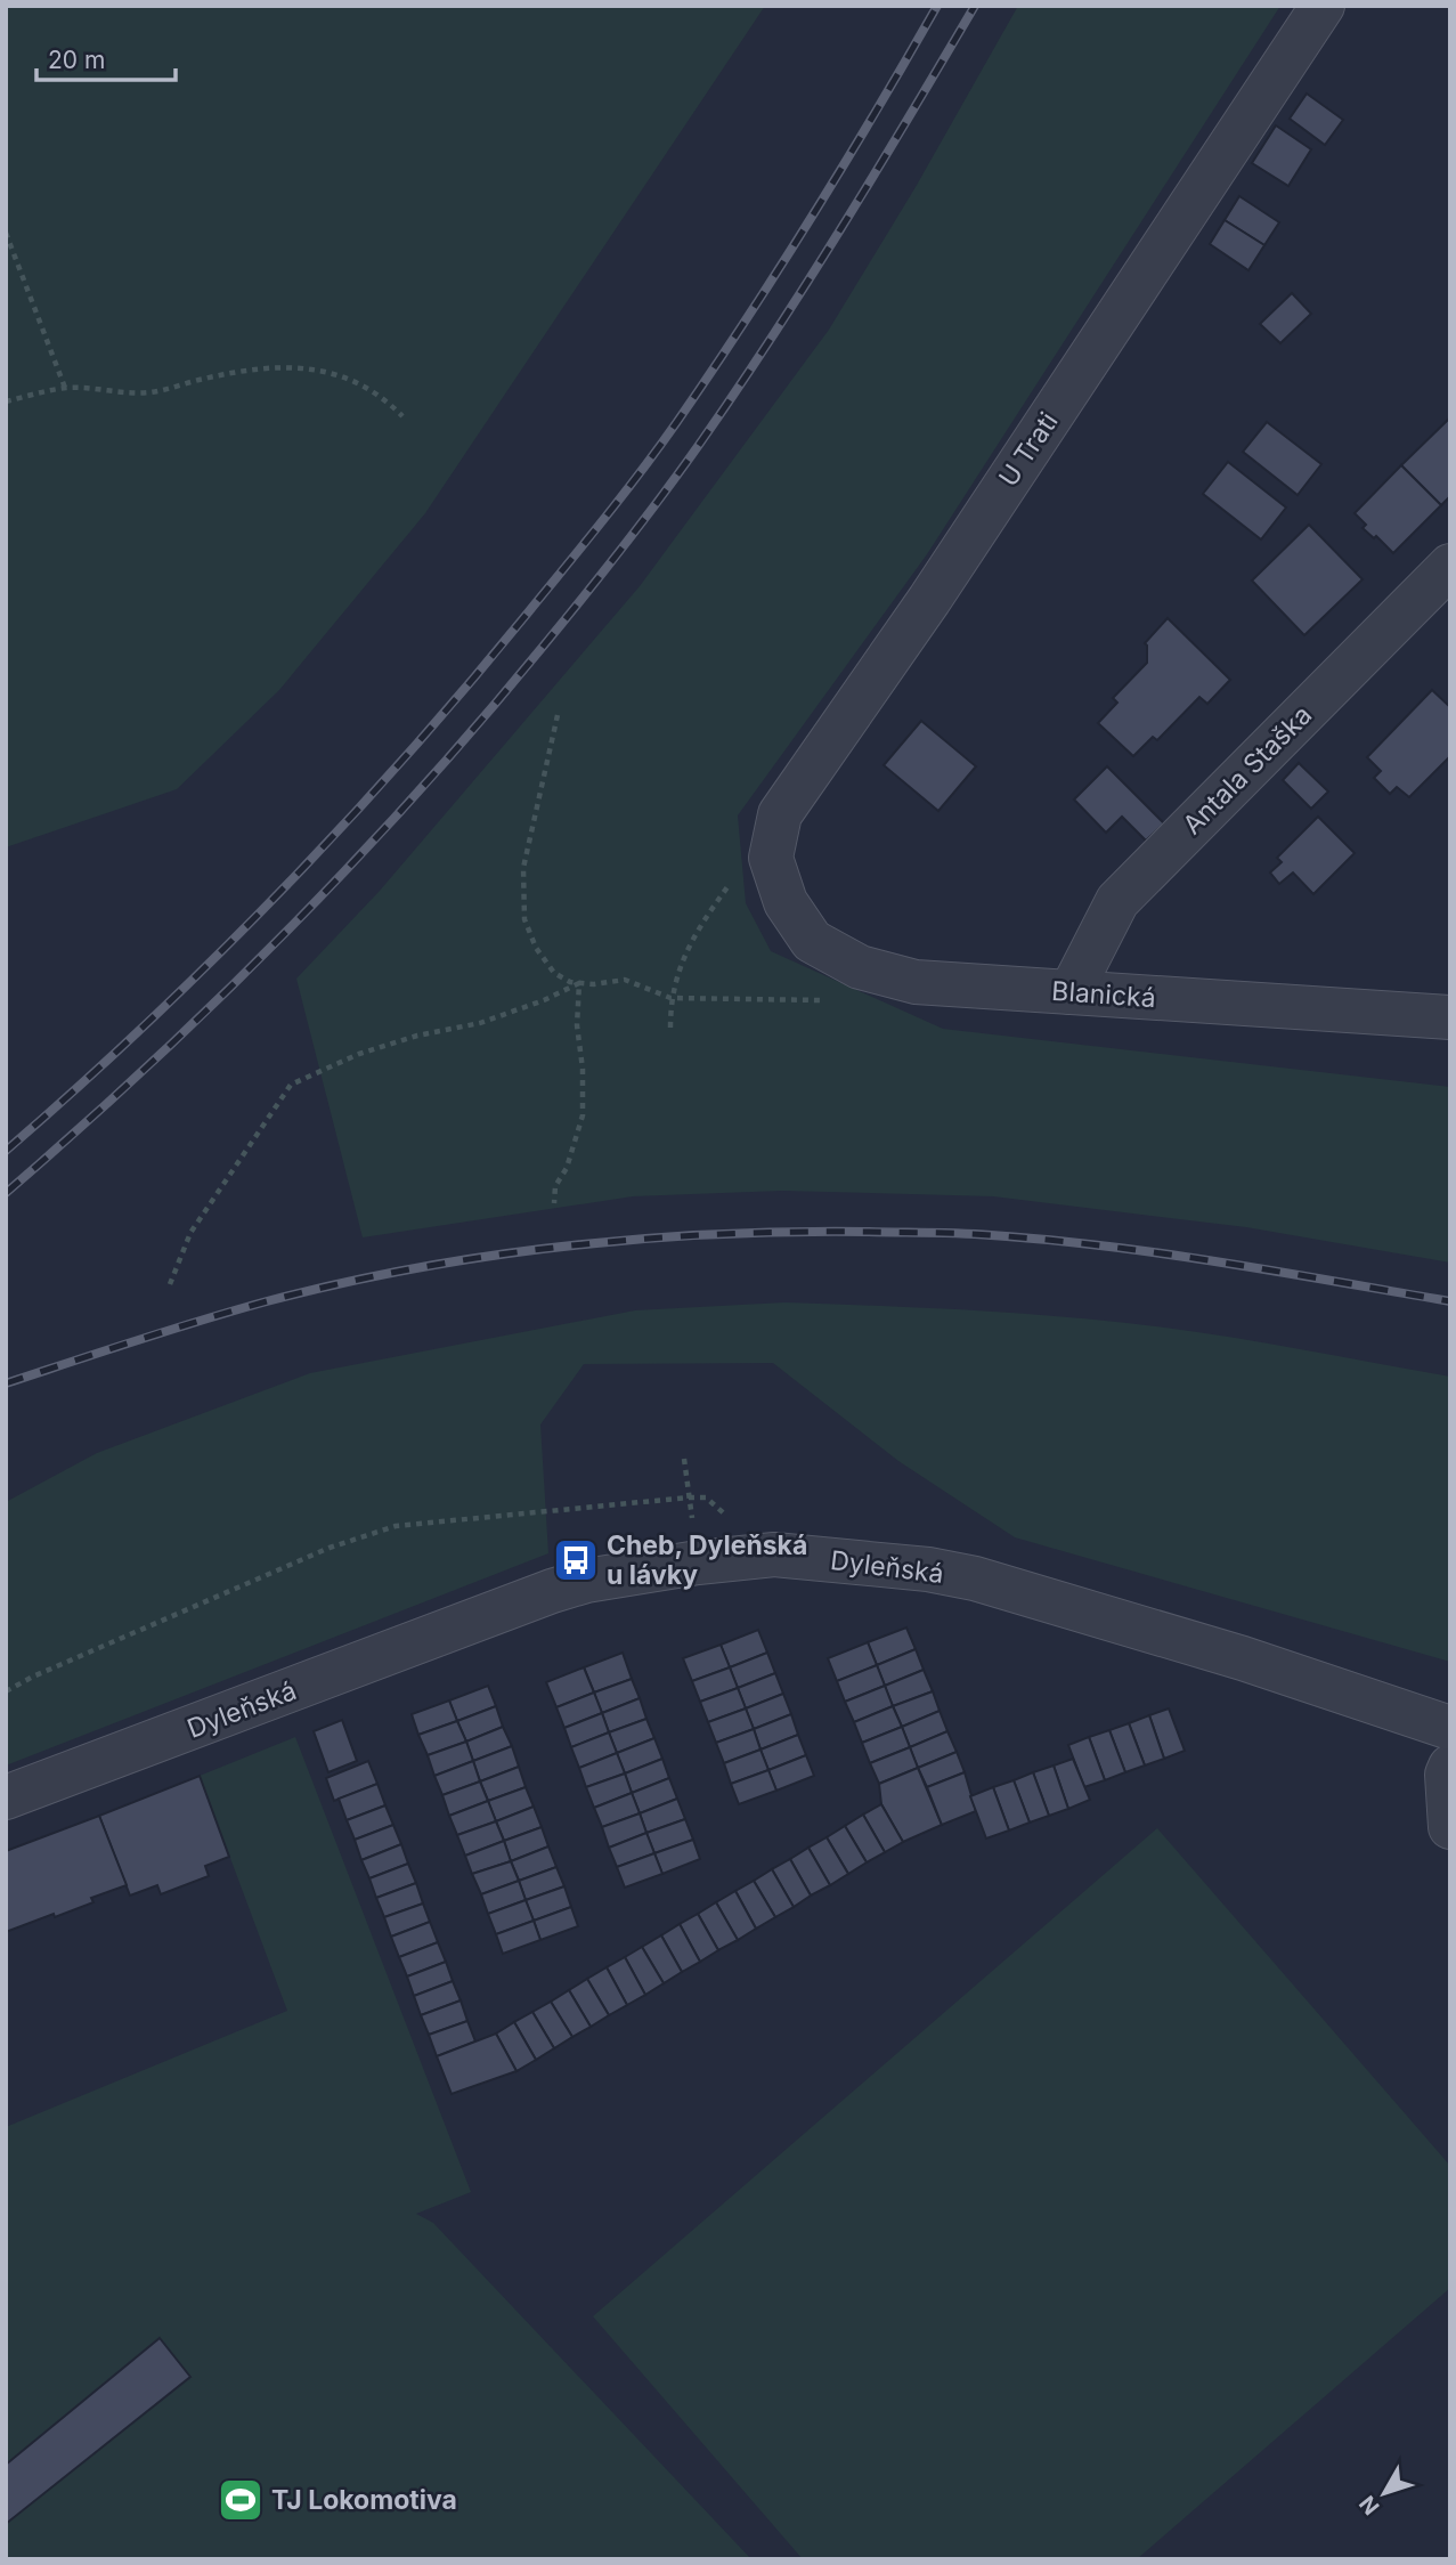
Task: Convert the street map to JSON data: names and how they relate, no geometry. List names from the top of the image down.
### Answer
{
  "streets": {
    "street": [
      "U Trati",
      "Antala Staška",
      "Blanická",
      "Dyleňská"
    ]
  },
  "crossings": [
    ["U Trati", "Blanická"],
    ["Antala Staška", "Blanická"]
  ],
  "places": {
    "bus stop": ["Cheb, Dyleňská u lávky"],
    "sports": ["TJ Lokomotiva"]
  },
  "scale_bar": "20 m",
  "north": "bottom left"
}
